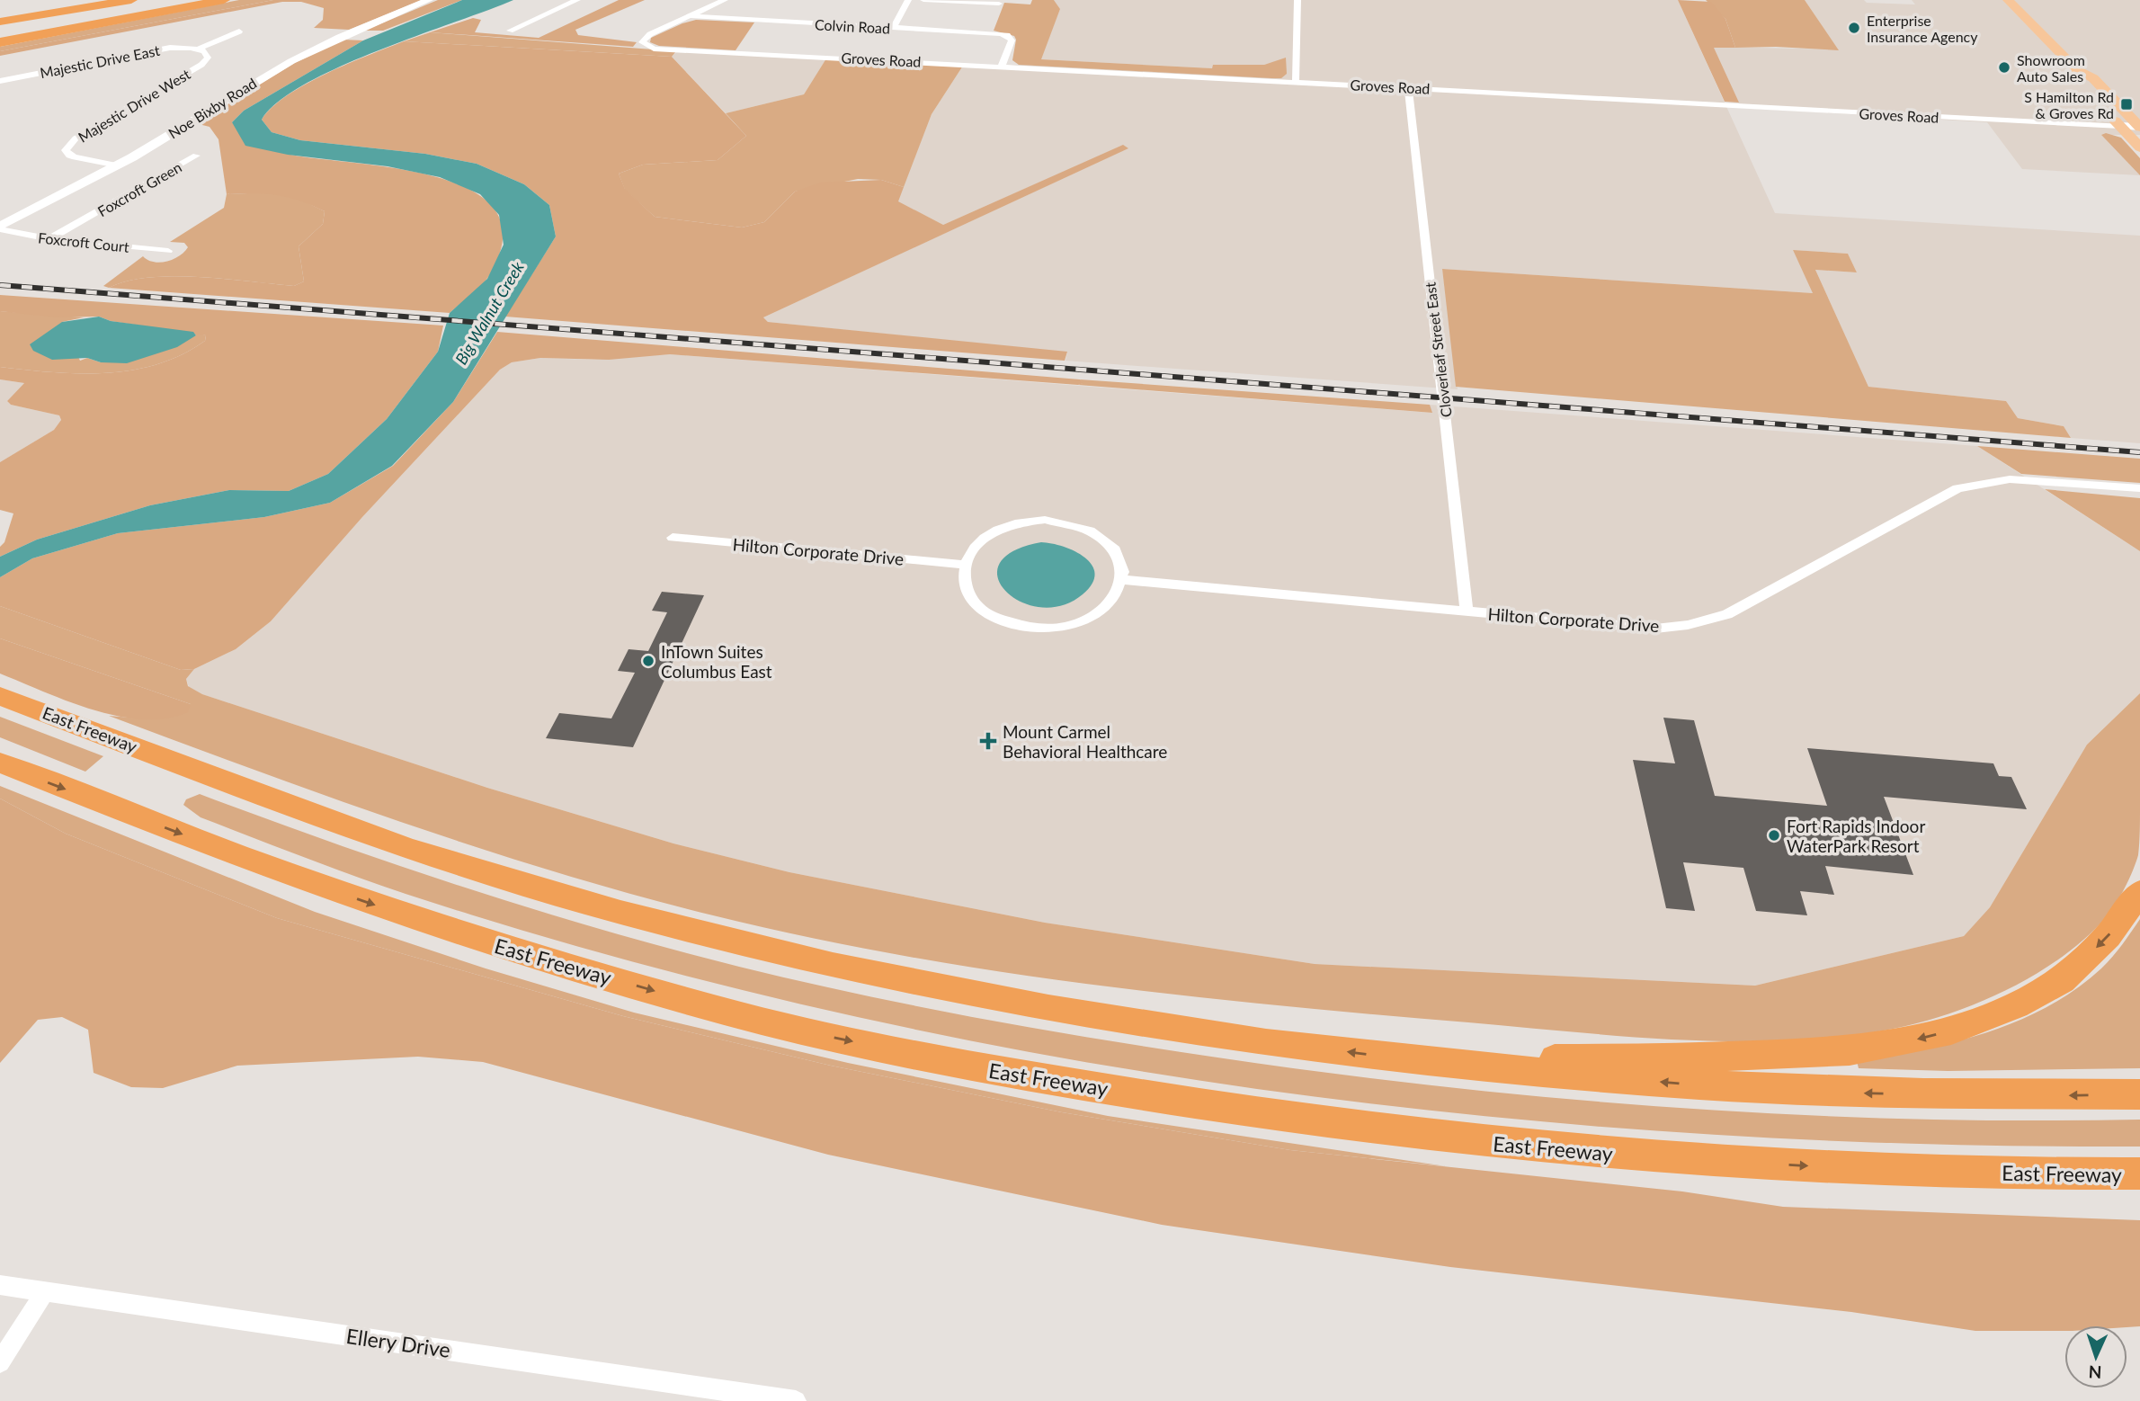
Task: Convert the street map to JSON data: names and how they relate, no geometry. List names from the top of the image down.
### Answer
{
  "streets": {
    "highway": ["East Freeway"],
    "street": [
      "Colvin Road",
      "Groves Road",
      "Majestic Drive East",
      "Majestic Drive West",
      "Noe Bixby Road",
      "Foxcroft Green",
      "Foxcroft Court",
      "Cloverleaf Street East",
      "Hilton Corporate Drive",
      "Ellery Drive"
    ]
  },
  "crossings": [
    ["Colvin Road", "Groves Road"],
    ["Groves Road", "Cloverleaf Street East"],
    ["Majestic Drive East", "Majestic Drive West"],
    ["Majestic Drive West", "Noe Bixby Road"],
    ["Noe Bixby Road", "Foxcroft Court"],
    ["Foxcroft Green", "Foxcroft Court"],
    ["Cloverleaf Street East", "Hilton Corporate Drive"]
  ],
  "water": ["Big Walnut Creek"],
  "places": {
    "other": [
      "Enterprise Insurance Agency",
      "Showroom Auto Sales",
      "InTown Suites Columbus East",
      "Fort Rapids Indoor WaterPark Resort"
    ],
    "transit": ["S Hamilton Rd & Groves Rd"],
    "health": ["Mount Carmel Behavioral Healthcare"]
  },
  "north": "bottom"
}
